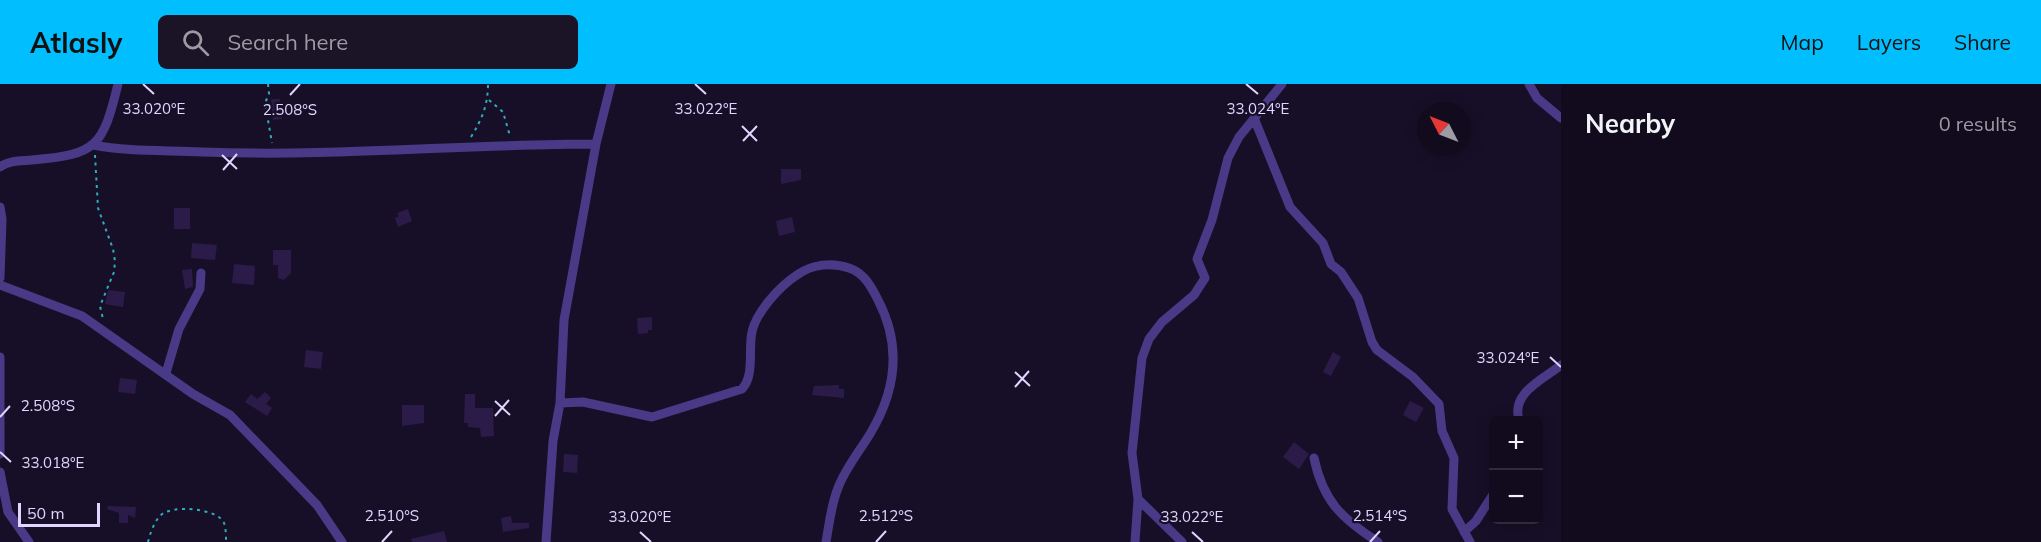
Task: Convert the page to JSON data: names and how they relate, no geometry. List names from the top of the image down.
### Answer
{
  "scale_bar": "50 m",
  "north": "top left",
  "page": {
    "header": "Atlasly",
    "search": "Search here",
    "nav": ["Map", "Layers", "Share"],
    "heading": ["Nearby", "0 results"],
    "map_buttons": ["+", "−"],
    "scale": "50 m"
  },
  "coordinates": [
    "33.020°E",
    "33.022°E",
    "33.024°E",
    "2.508°S",
    "33.018°E",
    "2.510°S",
    "2.512°S",
    "2.514°S"
  ]
}
